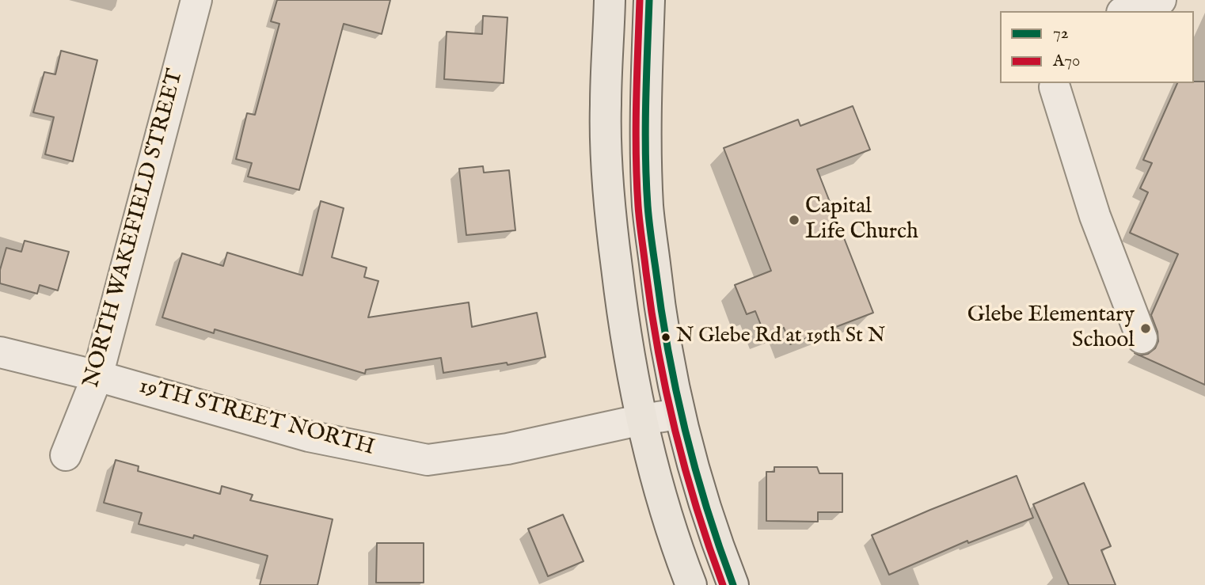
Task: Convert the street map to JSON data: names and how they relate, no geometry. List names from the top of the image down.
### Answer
{
  "streets": {
    "street": ["NORTH WAKEFIELD STREET", "19TH STREET NORTH"]
  },
  "crossings": [
    ["NORTH WAKEFIELD STREET", "19TH STREET NORTH"]
  ],
  "places": ["Capital Life Church", "Glebe Elementary School", "N Glebe Rd at 19th St N"],
  "lines": ["transit line 72", "transit line A70"],
  "legend": ["72", "A70"]
}
